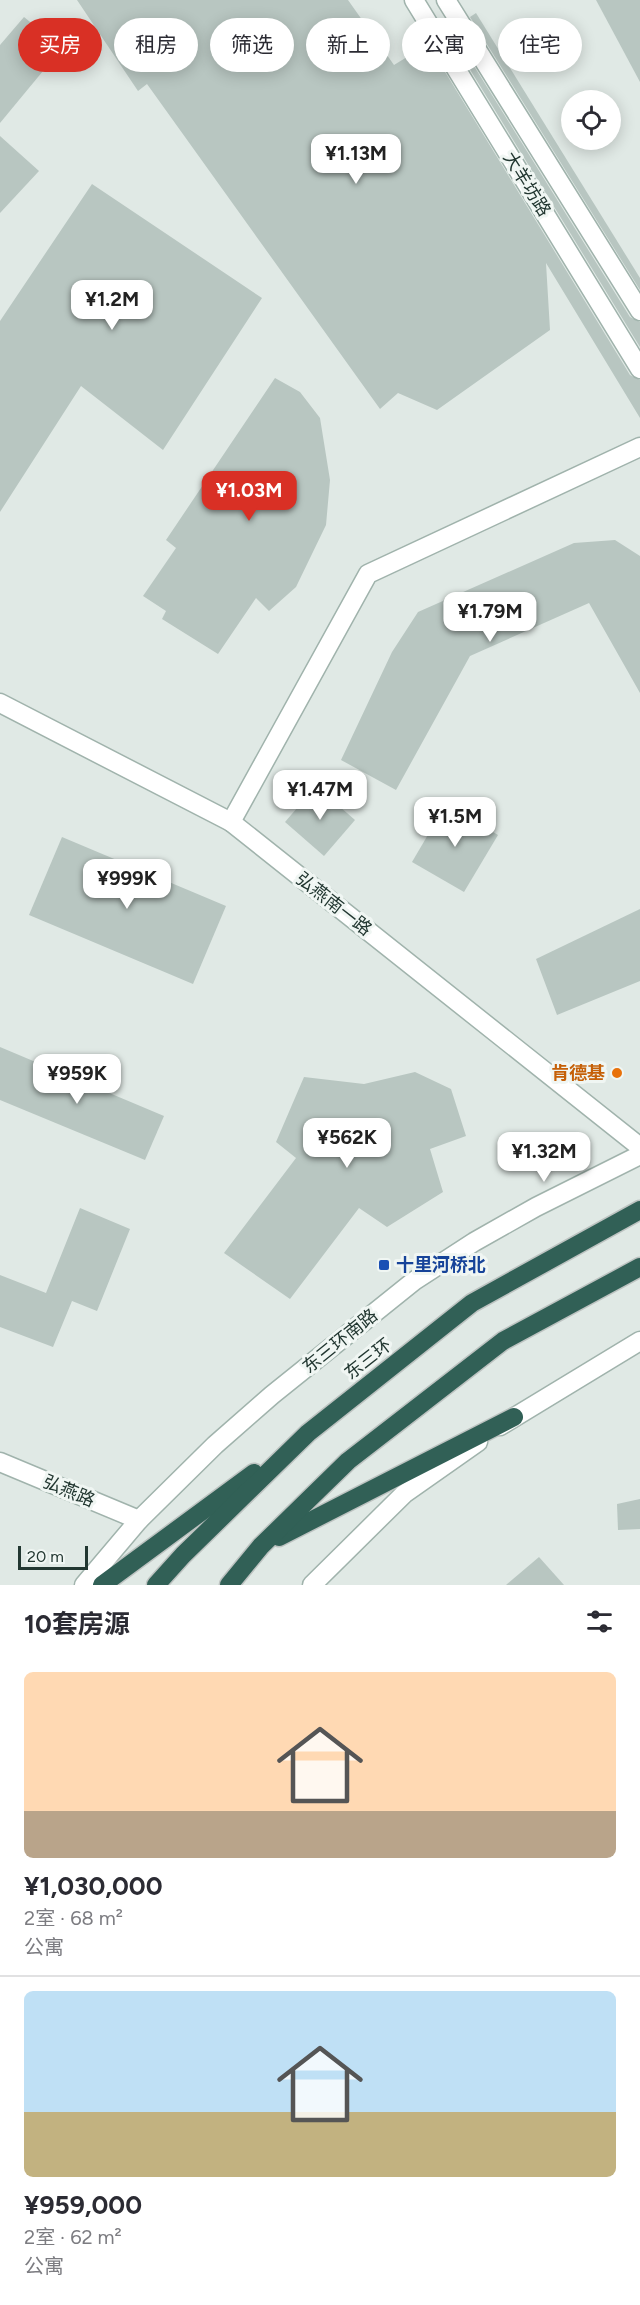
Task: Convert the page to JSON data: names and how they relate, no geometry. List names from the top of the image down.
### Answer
{
  "streets": {
    "highway": ["东三环"],
    "street": [
      "大羊坊路",
      "弘燕南一路",
      "东三环南路",
      "弘燕路"
    ]
  },
  "crossings": [
    ["东三环南路", "弘燕路"]
  ],
  "places": {
    "other": ["肯德基"],
    "transit": ["十里河桥北"]
  },
  "scale_bar": "20 m",
  "page": {
    "chip": [
      "买房",
      "租房",
      "筛选",
      "新上",
      "公寓",
      "住宅"
    ],
    "price": [
      "¥1.13M",
      "¥1.2M",
      "¥1.03M",
      "¥1.79M",
      "¥1.47M",
      "¥1.5M",
      "¥999K",
      "¥959K",
      "¥562K",
      "¥1.32M"
    ],
    "scale": "20 m",
    "heading": "10套房源",
    "list": [
      {
        "name": "¥1,030,000",
        "note": "2室 · 68 m² · 公寓"
      },
      {
        "name": "¥959,000",
        "note": "2室 · 62 m² · 公寓"
      }
    ]
  }
}
